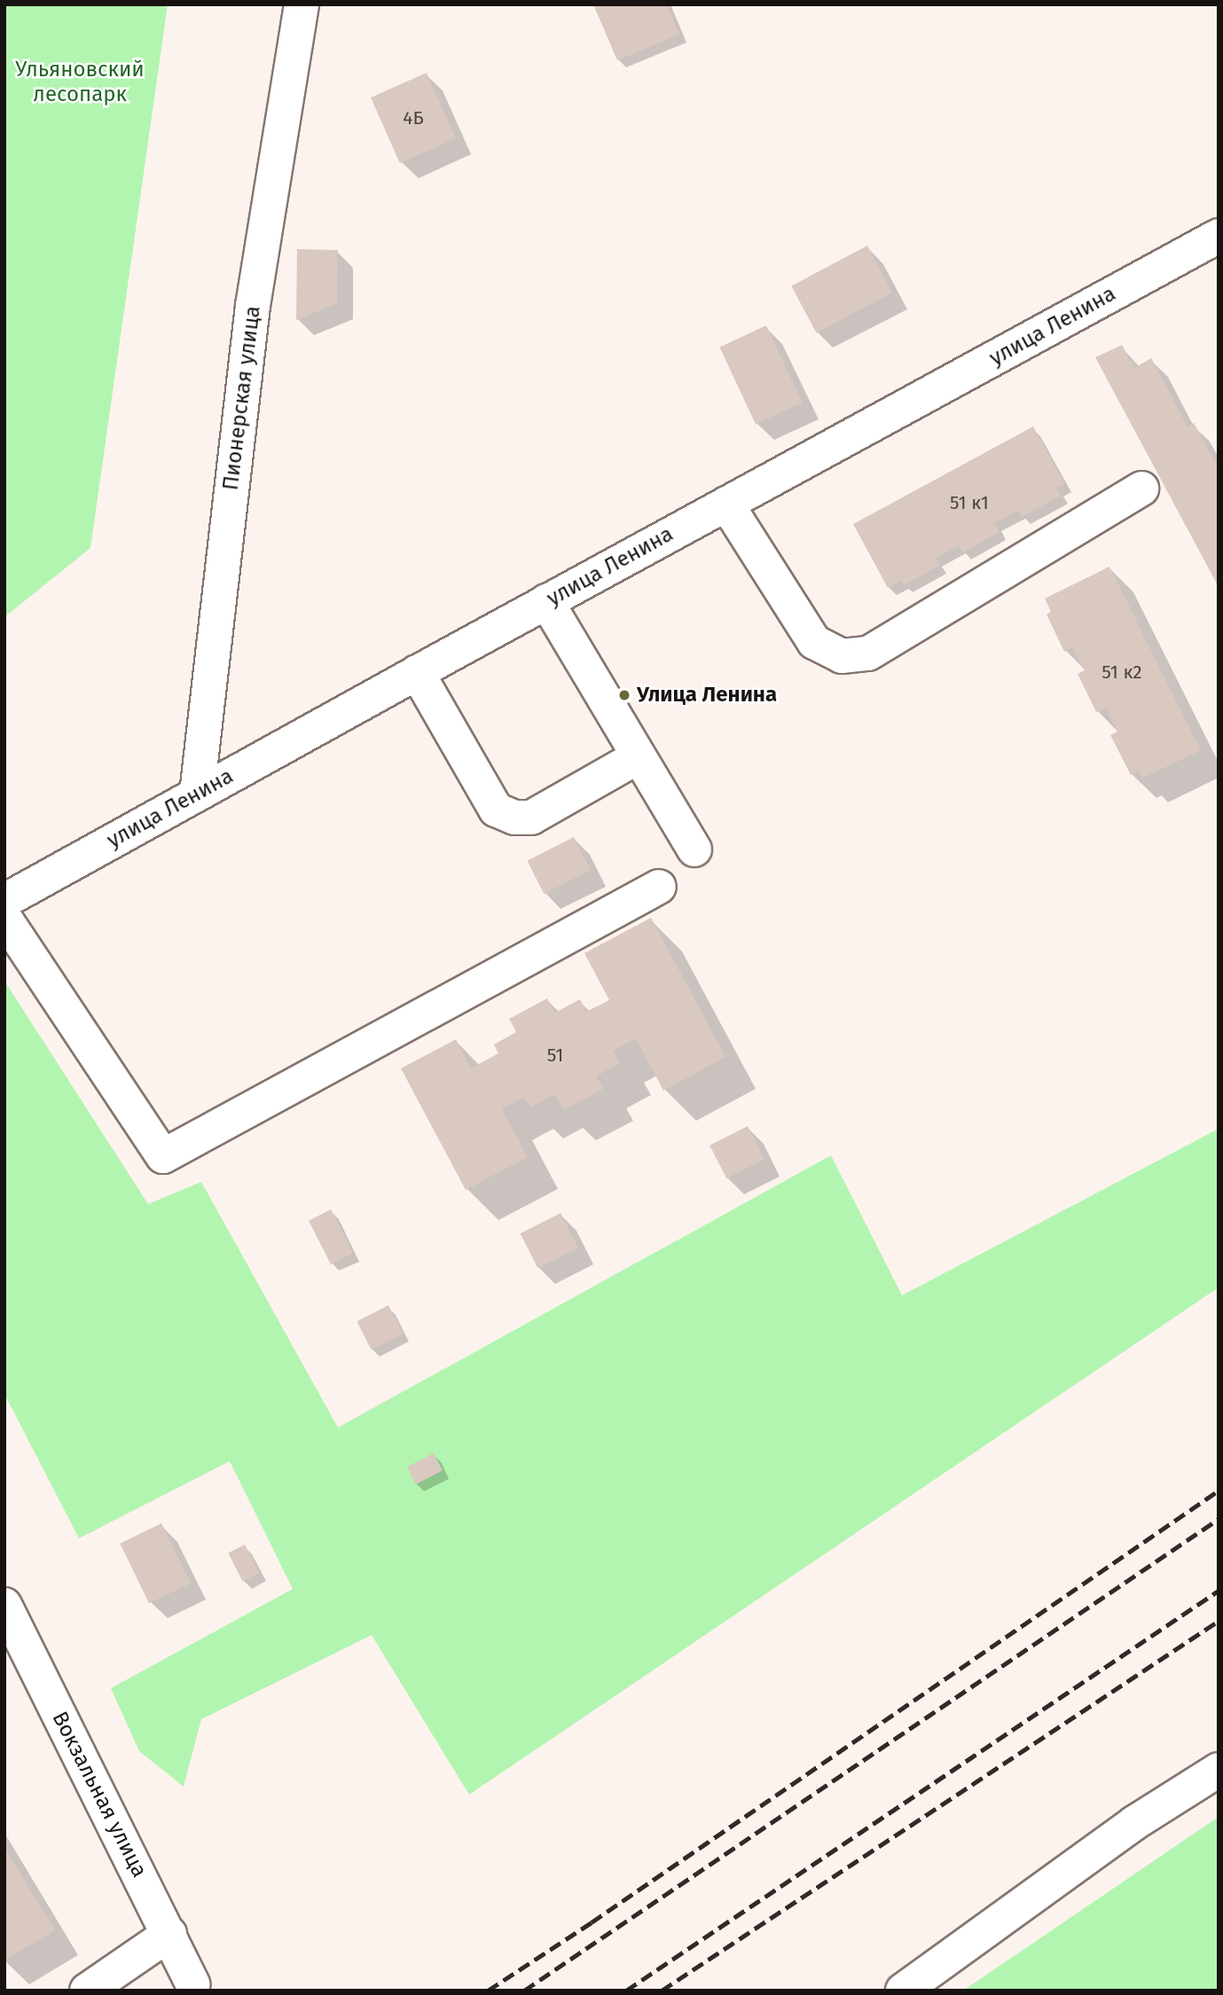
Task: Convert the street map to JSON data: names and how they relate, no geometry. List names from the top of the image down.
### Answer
{
  "streets": {
    "street": ["улица Ленина", "Пионерская улица", "Вокзальная улица"]
  },
  "crossings": [
    ["улица Ленина", "Пионерская улица"]
  ],
  "parks": ["Ульяновский лесопарк"],
  "places": ["Улица Ленина"],
  "house_numbers": [
    "4Б",
    "51 к1",
    "51 к2",
    "51"
  ]
}
